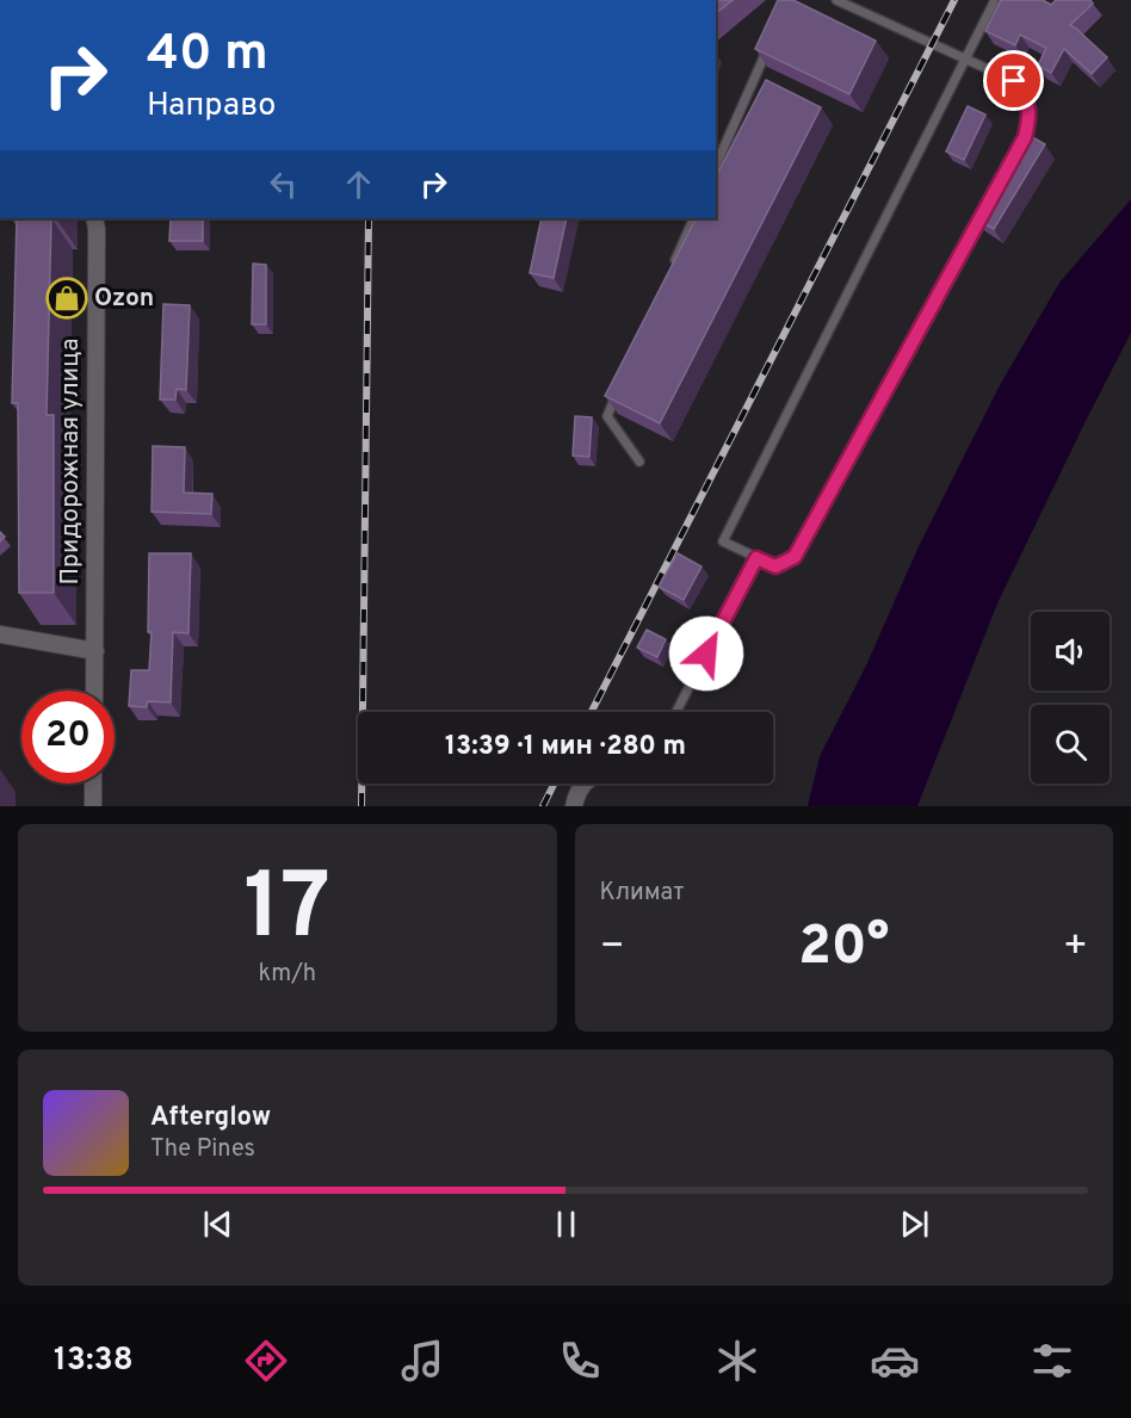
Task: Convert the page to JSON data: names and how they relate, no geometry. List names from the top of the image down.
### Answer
{
  "streets": {
    "street": ["Придорожная улица"]
  },
  "places": {
    "shop": ["Ozon"]
  },
  "page": {
    "turn": ["40 m", "Направо"],
    "limit": "20",
    "trip": "13:39 · 1 мин · 280 m",
    "tile": [
      ["17", "km/h"],
      "Климат"
    ],
    "heat": ["−", "20°", "+"],
    "song": ["Afterglow", "The Pines"],
    "tabs": "13:38"
  }
}
